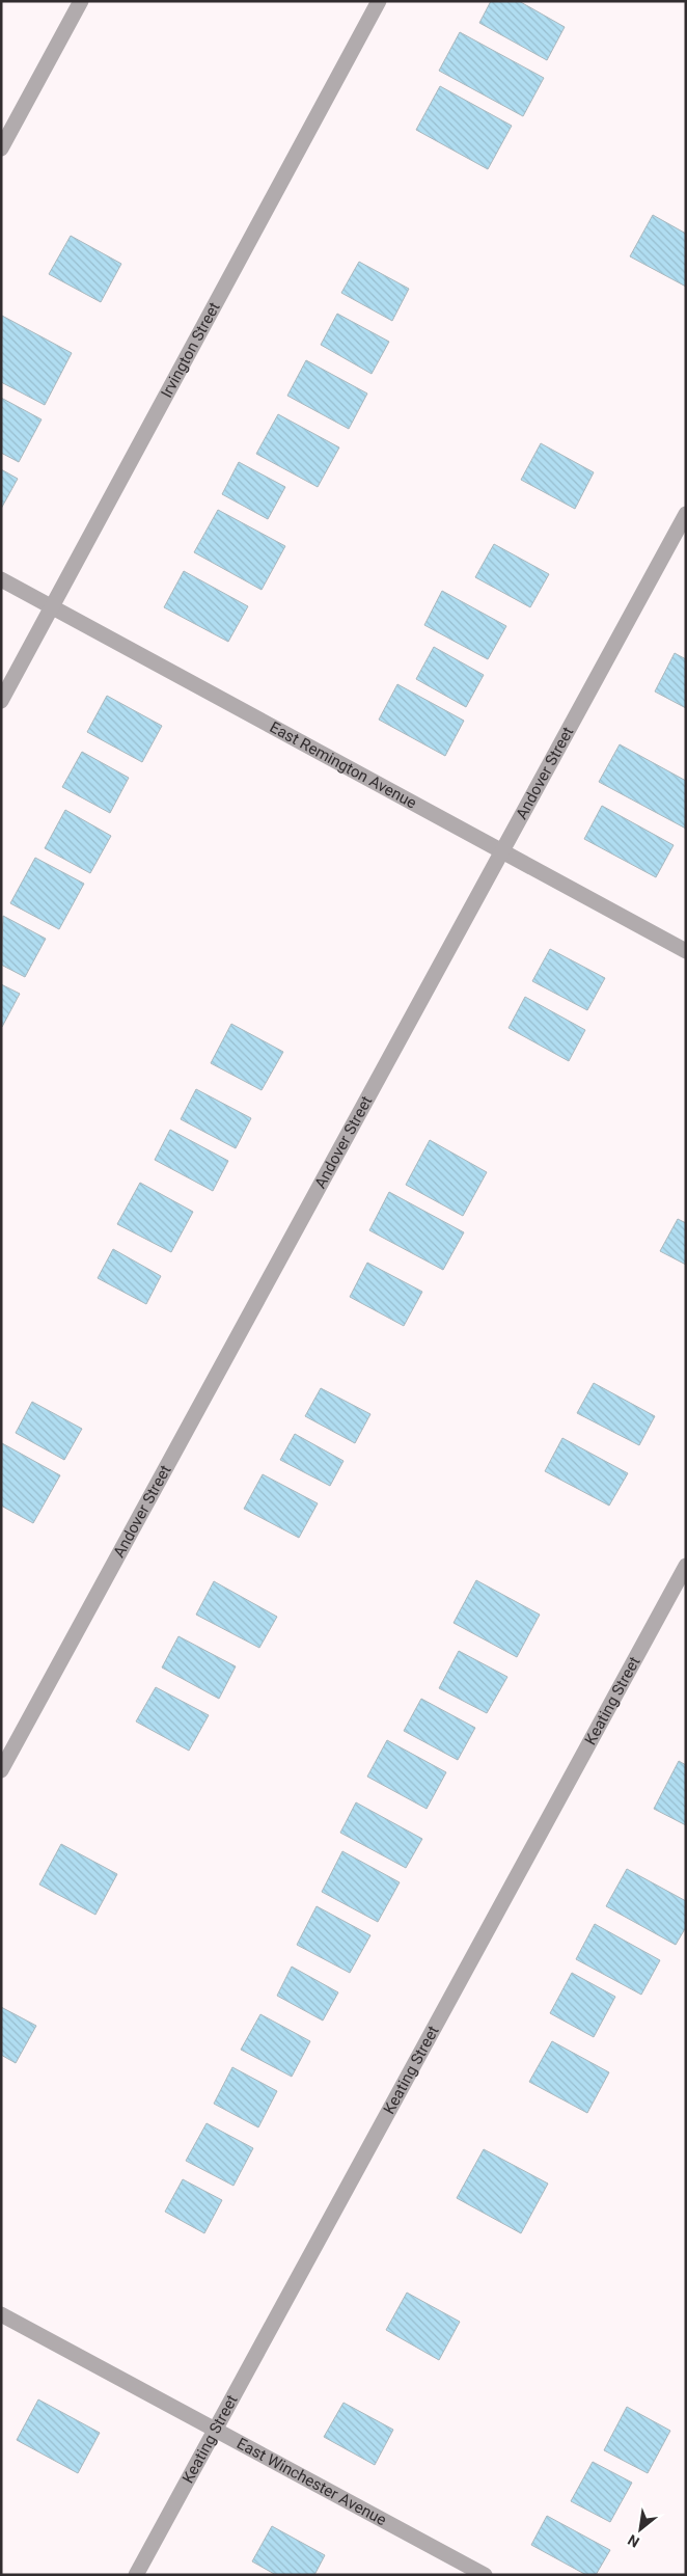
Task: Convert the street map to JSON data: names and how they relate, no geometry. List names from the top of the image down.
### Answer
{
  "streets": {
    "street": [
      "Irvington Street",
      "East Remington Avenue",
      "Andover Street",
      "Keating Street",
      "East Winchester Avenue"
    ]
  },
  "crossings": [
    ["Irvington Street", "East Remington Avenue"],
    ["East Remington Avenue", "Andover Street"],
    ["Keating Street", "East Winchester Avenue"]
  ],
  "north": "bottom left"
}
